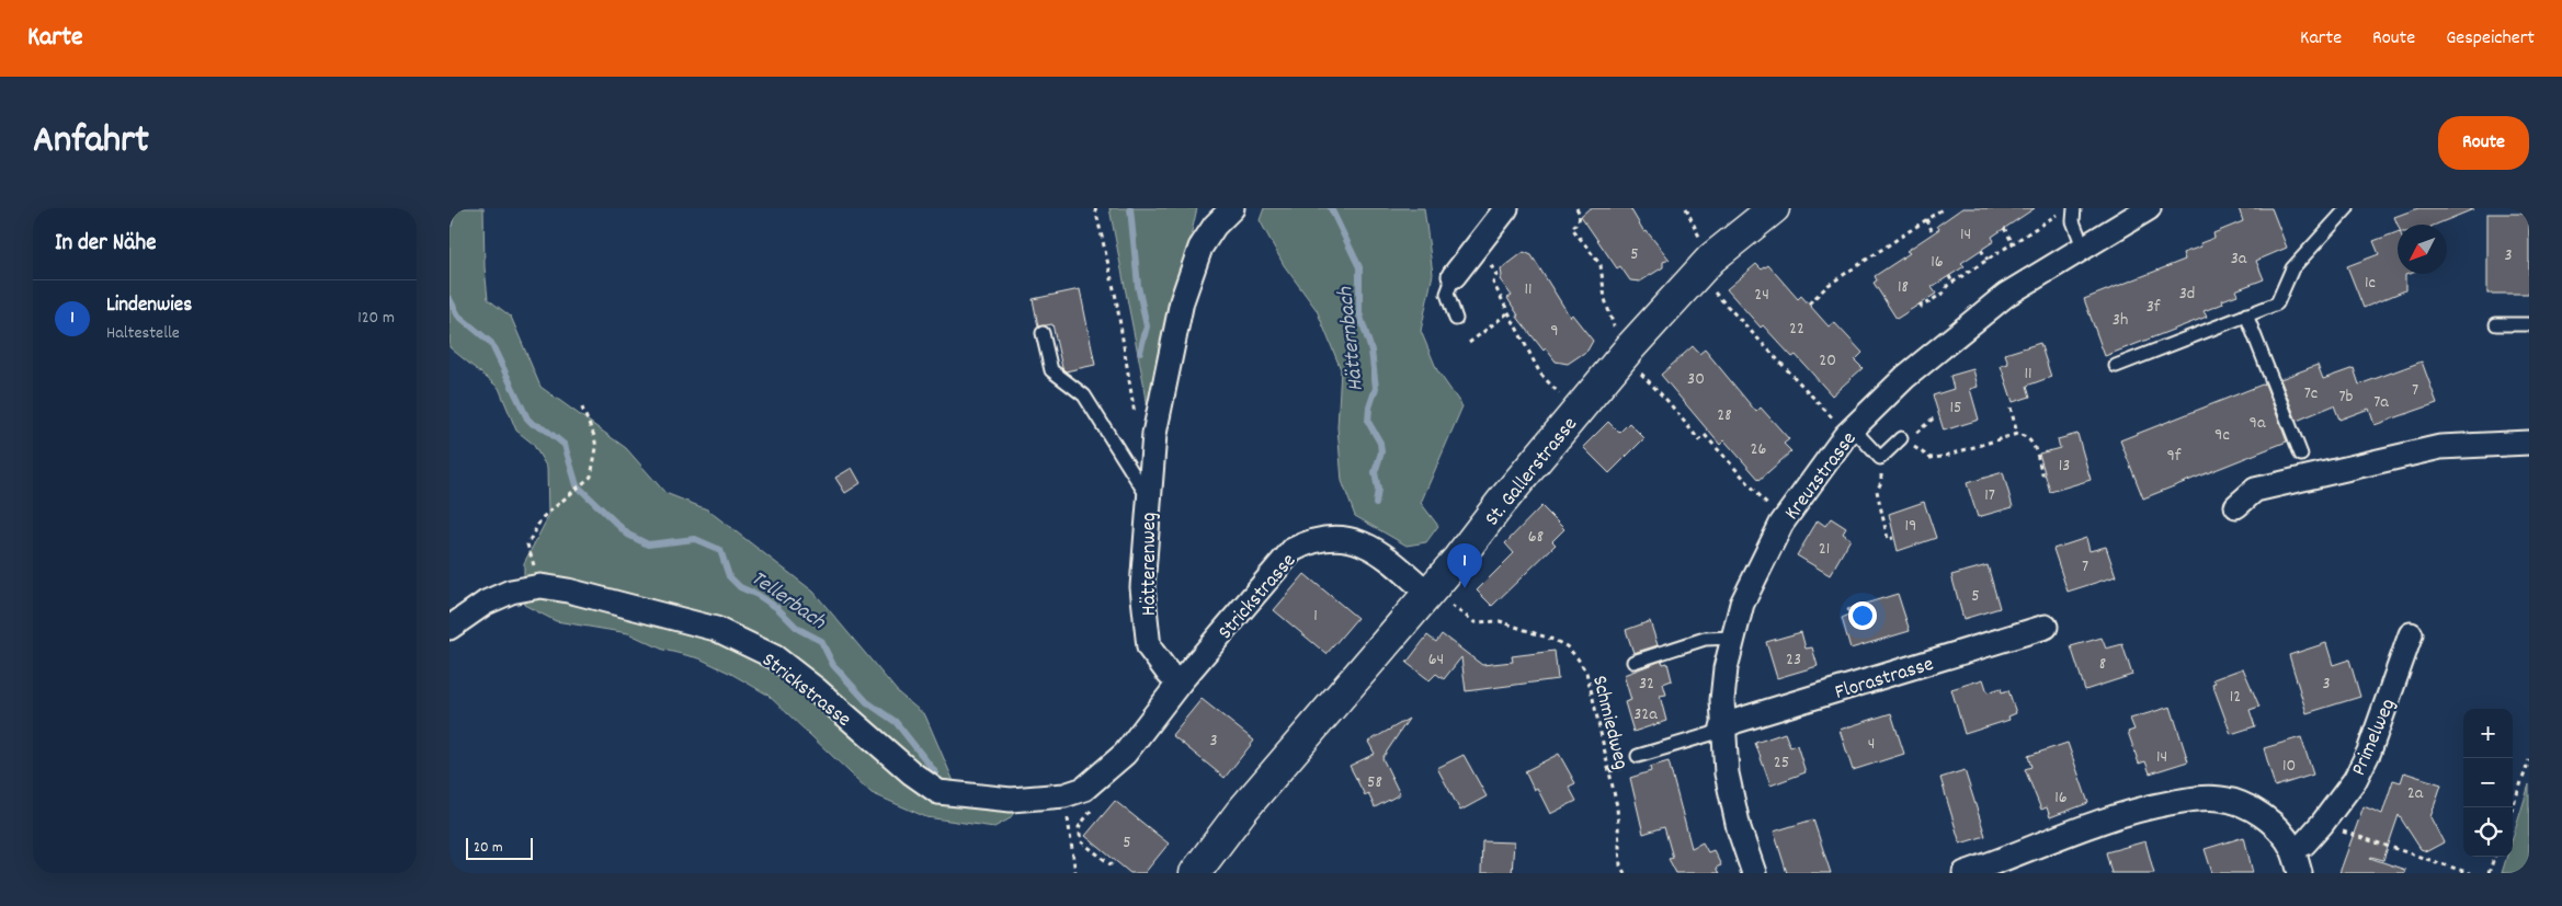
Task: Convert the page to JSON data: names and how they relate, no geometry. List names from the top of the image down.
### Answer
{
  "streets": {
    "street": [
      "St. Gallerstrasse",
      "Kreuzstrasse",
      "Hätterenweg",
      "Strickstrasse",
      "Florastrasse",
      "Primelweg"
    ],
    "path": ["Schmiedweg"]
  },
  "crossings": [
    ["St. Gallerstrasse", "Strickstrasse"],
    ["St. Gallerstrasse", "Schmiedweg"],
    ["Kreuzstrasse", "Florastrasse"],
    ["Hätterenweg", "Strickstrasse"],
    ["Strickstrasse", "Schmiedweg"]
  ],
  "water": ["Hätternbach", "Tellerbach"],
  "house_numbers": [
    "14",
    "5",
    "3",
    "3a",
    "16",
    "1c",
    "18",
    "11",
    "3d",
    "24",
    "3f",
    "3h",
    "22",
    "9",
    "20",
    "11",
    "30",
    "7",
    "7c",
    "7b",
    "7a",
    "15",
    "28",
    "9a",
    "9c",
    "26",
    "9f",
    "13",
    "17",
    "19",
    "68",
    "21",
    "7",
    "5",
    "1",
    "64",
    "23",
    "8",
    "32",
    "3",
    "12",
    "32a",
    "3",
    "4",
    "14",
    "25",
    "10",
    "58",
    "2a",
    "16",
    "5"
  ],
  "scale_bar": "20 m",
  "north": "bottom left",
  "page": {
    "header": "Karte",
    "nav": ["Karte", "Route", "Gespeichert"],
    "title": "Anfahrt",
    "buttons": "Route",
    "heading": "In der Nähe",
    "list": [
      {
        "mark": "1",
        "name": "Lindenwies",
        "note": "Haltestelle",
        "value": "120 m"
      }
    ],
    "pins": "1",
    "map_buttons": ["+", "−"],
    "scale": "20 m"
  }
}
